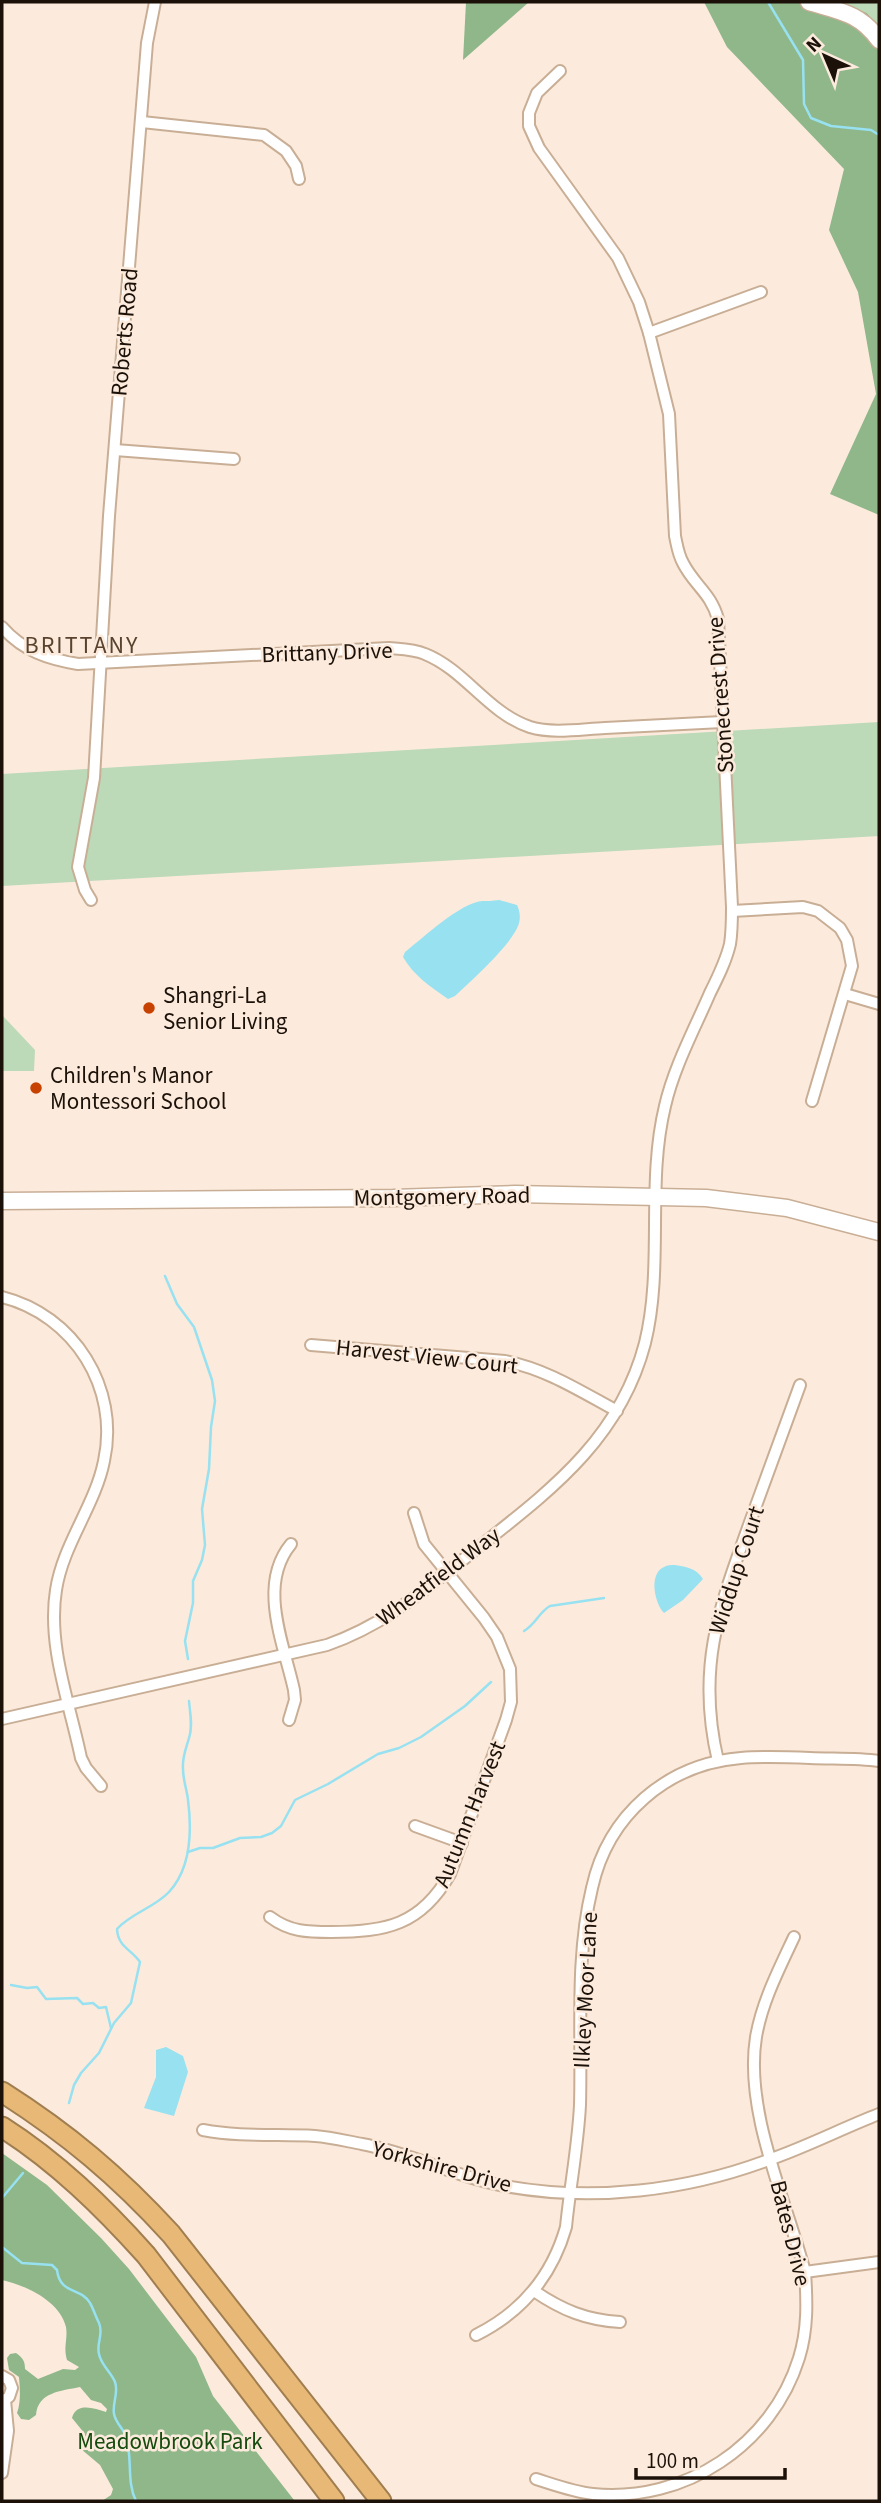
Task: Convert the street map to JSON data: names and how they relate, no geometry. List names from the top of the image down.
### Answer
{
  "streets": {
    "main road": ["Montgomery Road"],
    "street": [
      "Roberts Road",
      "Brittany Drive",
      "Stonecrest Drive",
      "Harvest View Court",
      "Widdup Court",
      "Wheatfield Way",
      "Autumn Harvest",
      "Ilkley Moor Lane",
      "Yorkshire Drive",
      "Bates Drive"
    ]
  },
  "crossings": [
    ["Roberts Road", "Brittany Drive"],
    ["Brittany Drive", "Stonecrest Drive"],
    ["Stonecrest Drive", "Montgomery Road"],
    ["Stonecrest Drive", "Wheatfield Way"],
    ["Montgomery Road", "Wheatfield Way"],
    ["Harvest View Court", "Wheatfield Way"],
    ["Widdup Court", "Ilkley Moor Lane"],
    ["Wheatfield Way", "Autumn Harvest"],
    ["Ilkley Moor Lane", "Yorkshire Drive"],
    ["Yorkshire Drive", "Bates Drive"]
  ],
  "districts": ["BRITTANY"],
  "parks": ["Meadowbrook Park"],
  "places": ["Shangri-La Senior Living", "Children's Manor Montessori School"],
  "scale_bar": "100 m",
  "north": "top left"
}
